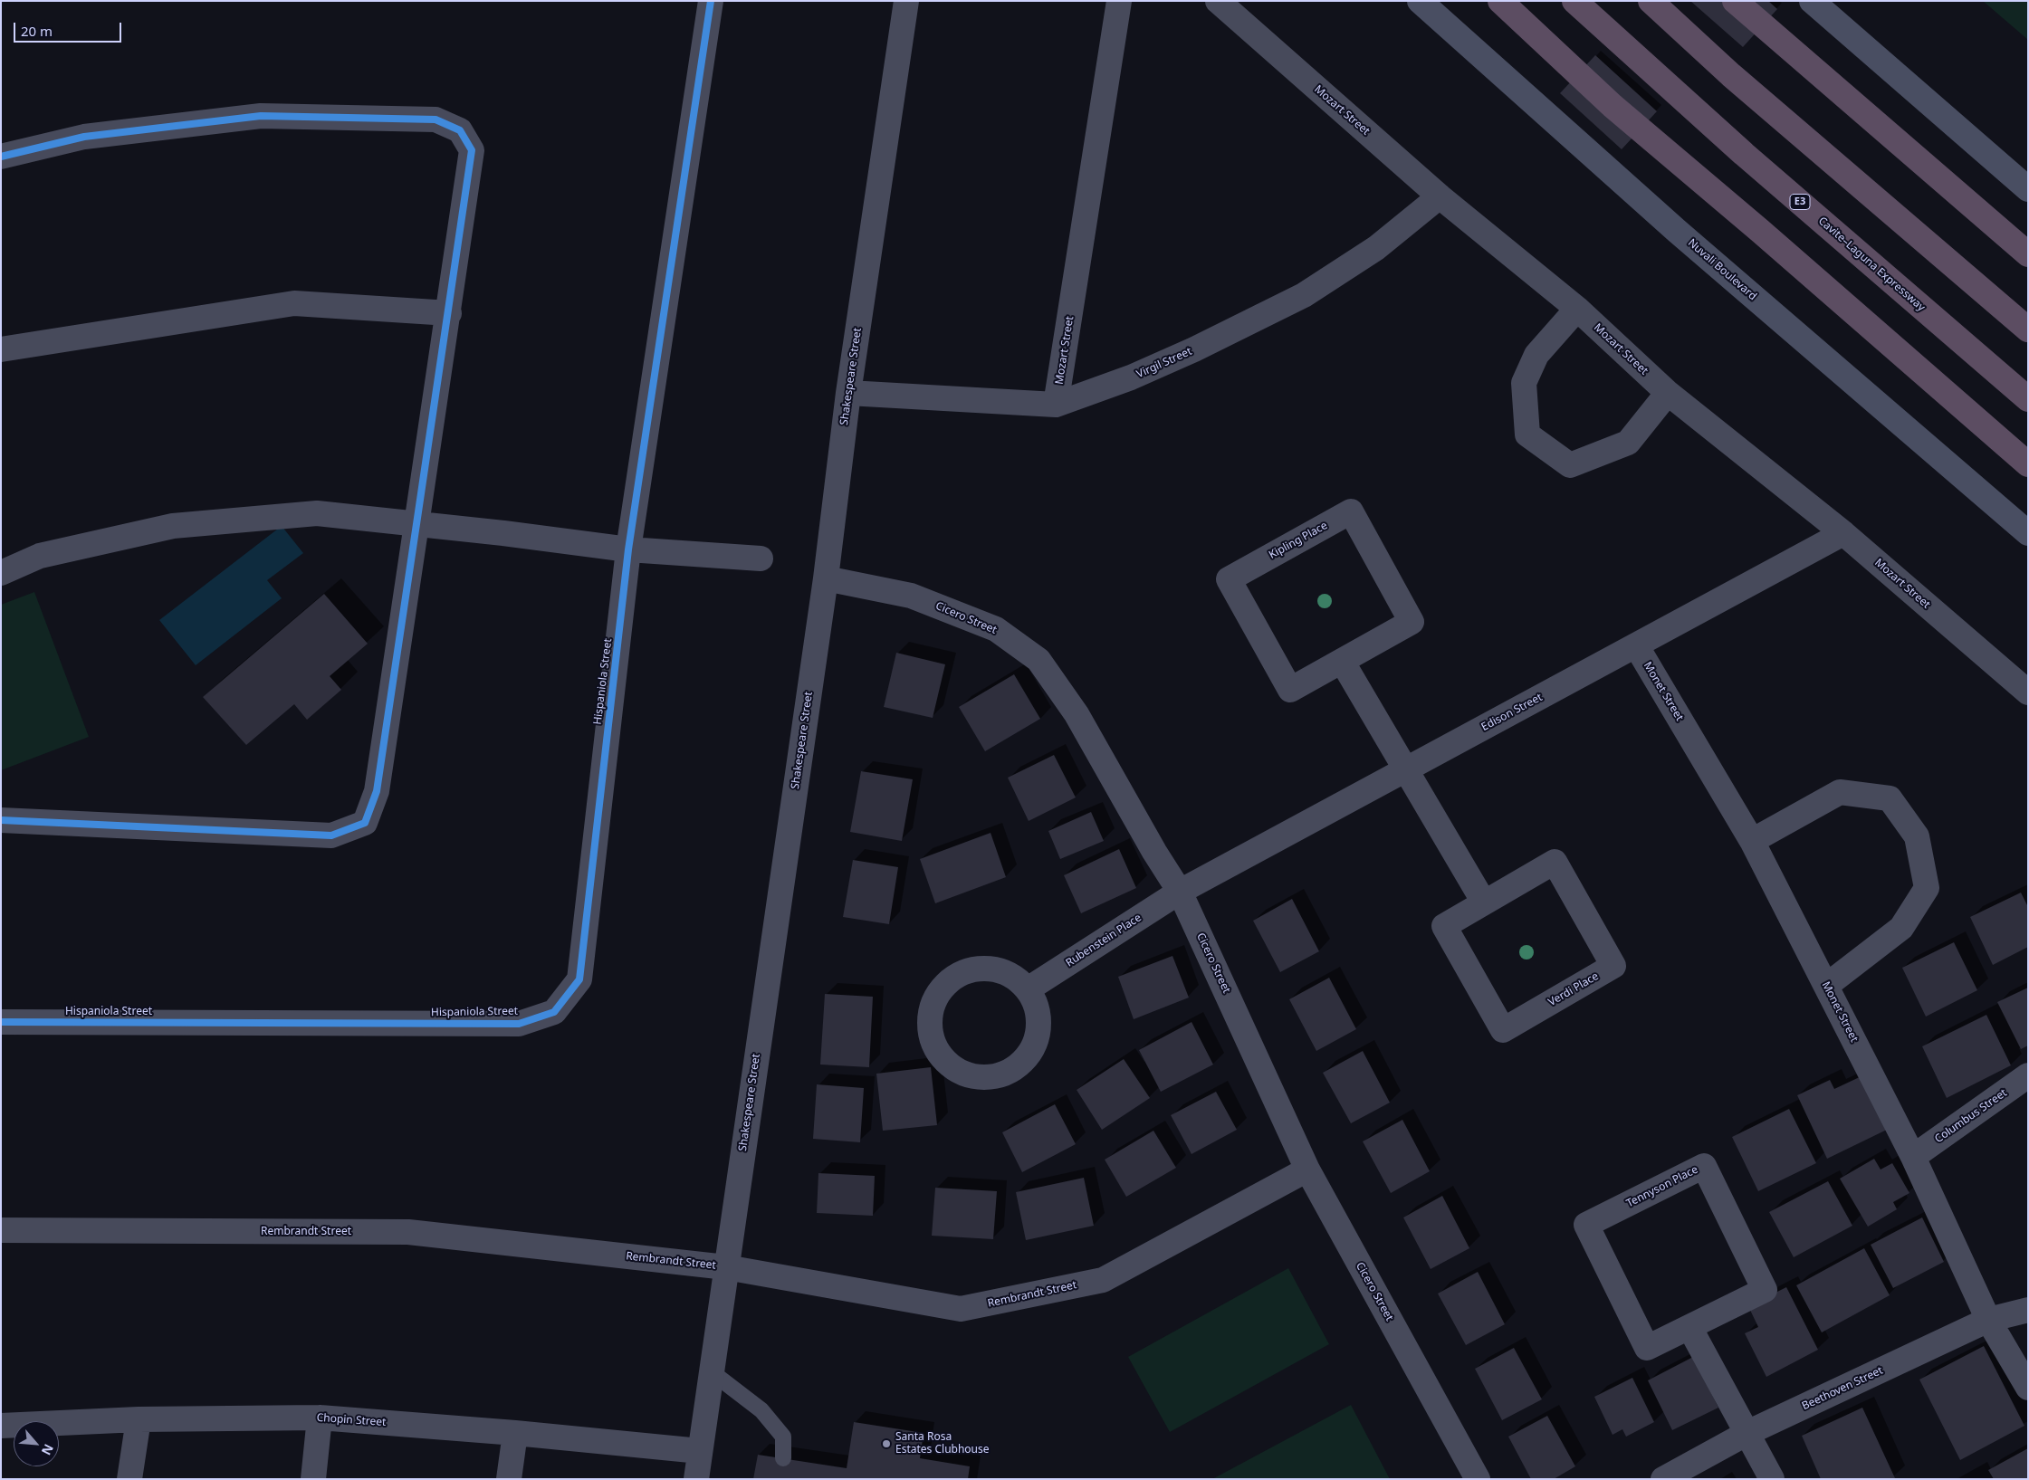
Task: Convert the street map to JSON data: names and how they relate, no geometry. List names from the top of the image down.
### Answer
{
  "streets": {
    "highway": ["E3", "Cavite–Laguna Expressway"],
    "main road": ["Nuvali Boulevard"],
    "street": [
      "Mozart Street",
      "Virgil Street",
      "Shakespeare Street",
      "Kipling Place",
      "Cicero Street",
      "Hispaniola Street",
      "Monet Street",
      "Edison Street",
      "Rubenstein Place",
      "Verdi Place",
      "Columbus Street",
      "Tennyson Place",
      "Rembrandt Street",
      "Beethoven Street",
      "Chopin Street"
    ]
  },
  "crossings": [
    ["Mozart Street", "Virgil Street"],
    ["Mozart Street", "Edison Street"],
    ["Virgil Street", "Shakespeare Street"],
    ["Shakespeare Street", "Cicero Street"],
    ["Shakespeare Street", "Rembrandt Street"],
    ["Shakespeare Street", "Chopin Street"],
    ["Cicero Street", "Edison Street"],
    ["Cicero Street", "Rubenstein Place"],
    ["Cicero Street", "Rembrandt Street"],
    ["Monet Street", "Edison Street"],
    ["Monet Street", "Columbus Street"],
    ["Monet Street", "Beethoven Street"],
    ["Edison Street", "Rubenstein Place"]
  ],
  "places": ["Santa Rosa Estates Clubhouse"],
  "scale_bar": "20 m",
  "north": "bottom right"
}
